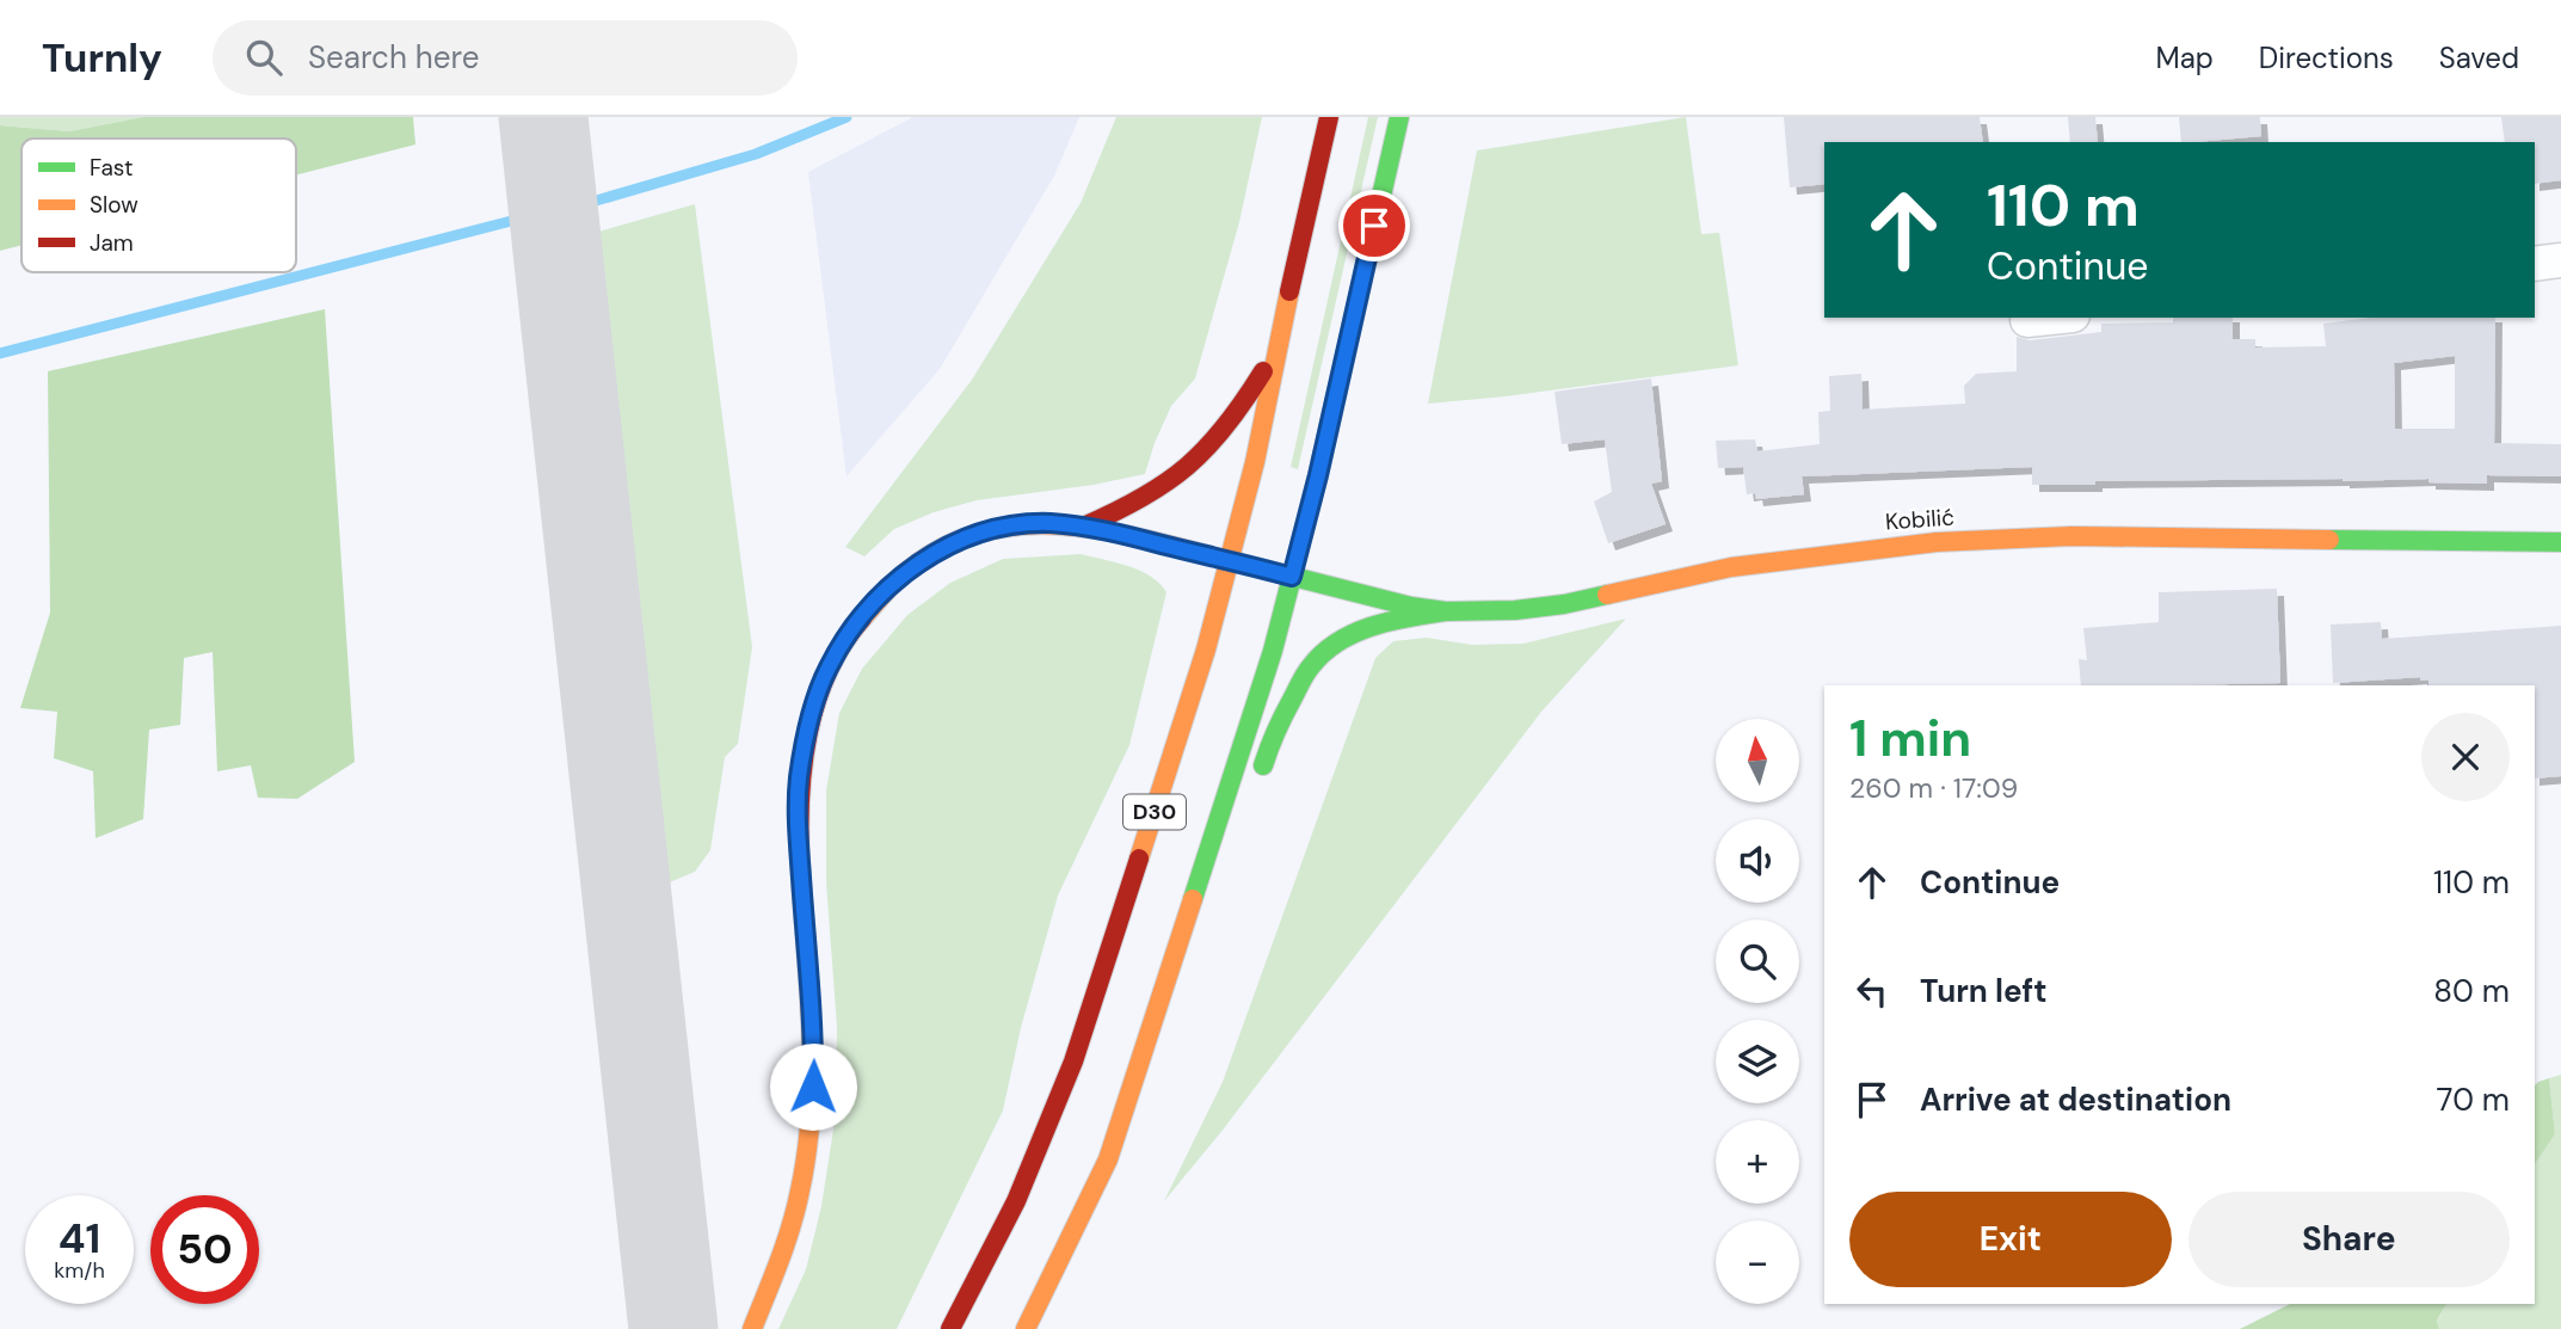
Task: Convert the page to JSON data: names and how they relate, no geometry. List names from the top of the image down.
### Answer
{
  "streets": {
    "main road": ["Kobilić", "D30"]
  },
  "crossings": [
    ["Kobilić", "D30"]
  ],
  "legend": ["Fast", "Slow", "Jam"],
  "north": "top",
  "page": {
    "header": "Turnly",
    "search": "Search here",
    "nav": ["Map", "Directions", "Saved"],
    "turn": ["110 m", "Continue"],
    "heading": ["1 min", "260 m · 17:09"],
    "map_buttons": ["+", "−"],
    "list": [
      {
        "name": "Continue",
        "value": "110 m"
      },
      {
        "name": "Turn left",
        "value": "80 m"
      },
      {
        "name": "Arrive at destination",
        "value": "70 m"
      }
    ],
    "buttons": ["Exit", "Share"],
    "speed": "41 km/h",
    "limit": "50"
  }
}
